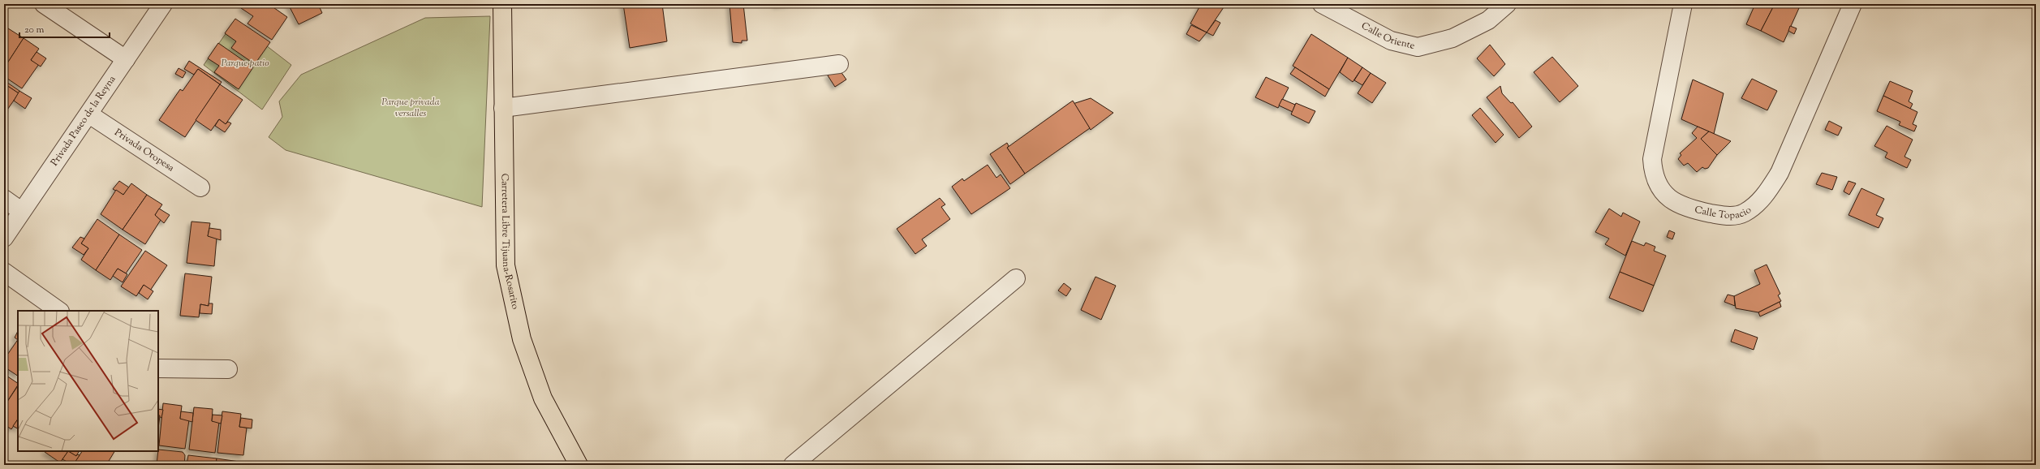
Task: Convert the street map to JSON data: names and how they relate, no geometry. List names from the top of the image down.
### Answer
{
  "streets": {
    "main road": ["Carretera Libre Tijuana-Rosarito"],
    "street": [
      "Calle Oriente",
      "Privada Paseo de la Reyna",
      "Privada Oropesa",
      "Calle Topacio"
    ]
  },
  "crossings": [
    ["Privada Paseo de la Reyna", "Privada Oropesa"]
  ],
  "parks": ["Parque patio", "Parque privada versalles"],
  "scale_bar": "20 m"
}
